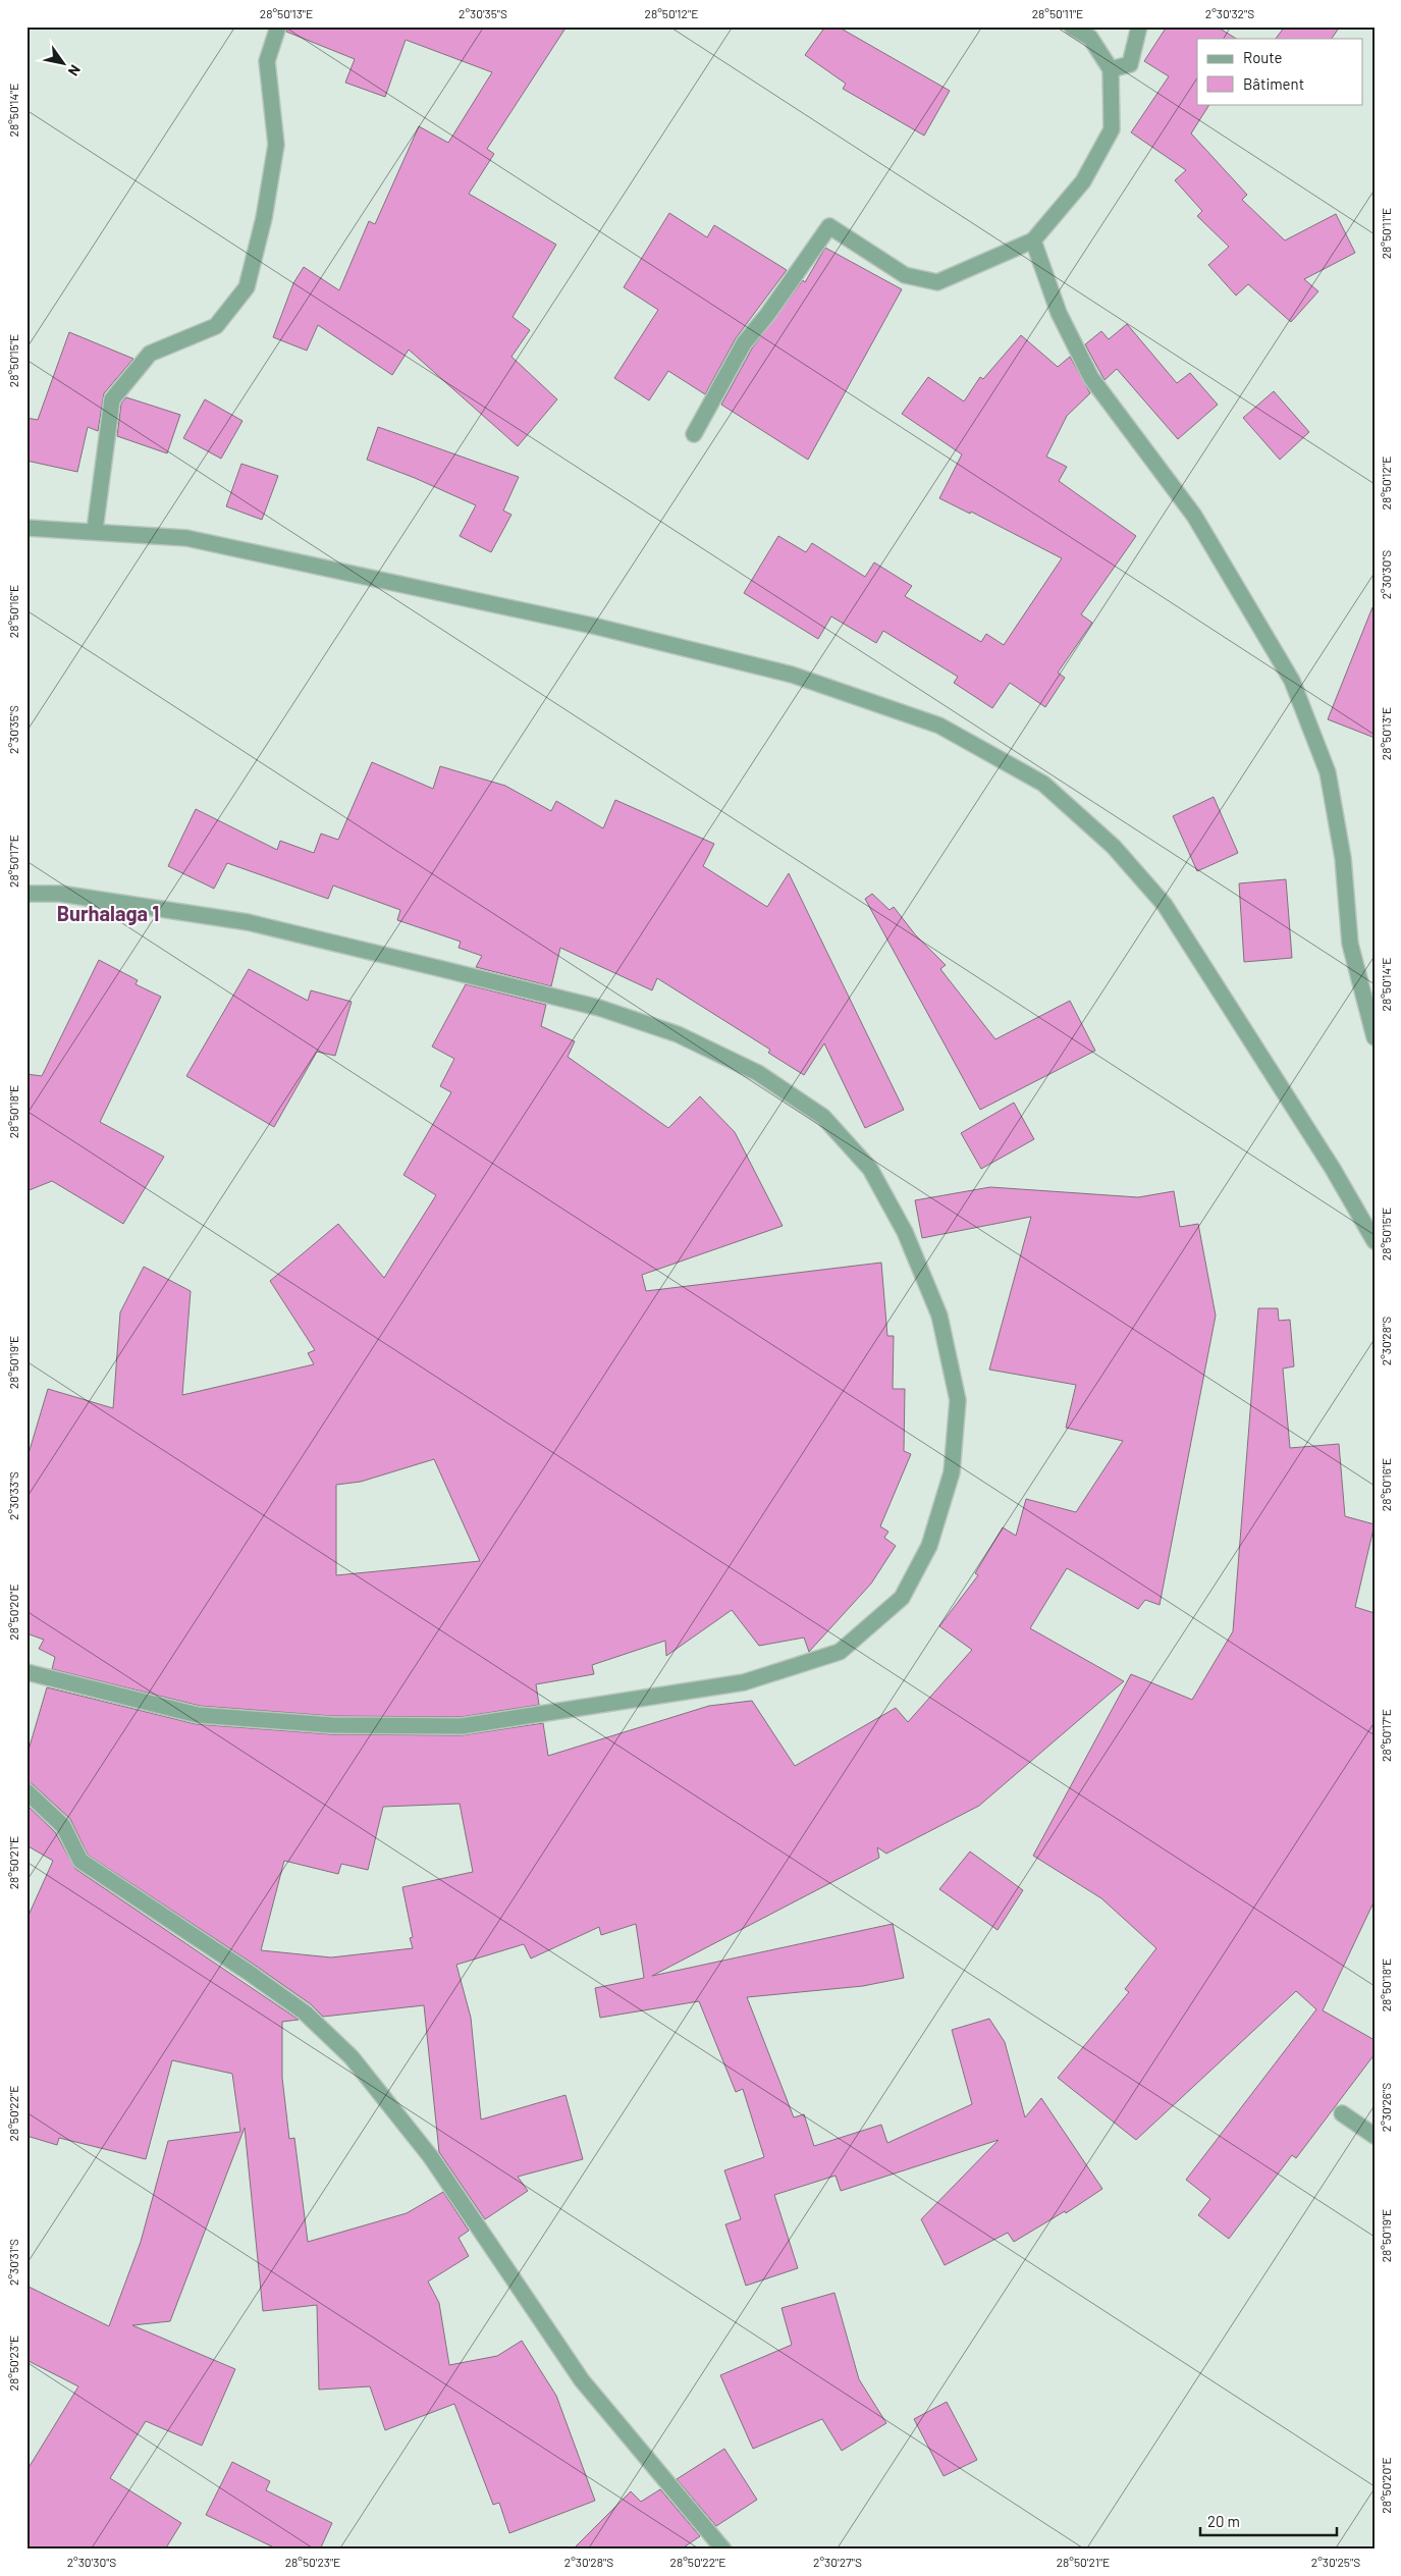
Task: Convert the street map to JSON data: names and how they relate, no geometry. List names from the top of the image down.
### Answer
{
  "districts": ["Burhalaga 1"],
  "legend": ["Route", "Bâtiment"],
  "scale_bar": "20 m",
  "north": "bottom right",
  "coordinates": [
    "28°50'13\"E",
    "2°30'35\"S",
    "28°50'12\"E",
    "28°50'11\"E",
    "2°30'32\"S",
    "28°50'14\"E",
    "28°50'15\"E",
    "2°30'30\"S",
    "28°50'16\"E",
    "28°50'17\"E",
    "28°50'18\"E",
    "2°30'28\"S",
    "28°50'19\"E",
    "2°30'33\"S",
    "28°50'20\"E",
    "28°50'21\"E",
    "2°30'26\"S",
    "28°50'22\"E",
    "2°30'31\"S",
    "28°50'23\"E",
    "2°30'27\"S",
    "2°30'25\"S"
  ]
}
